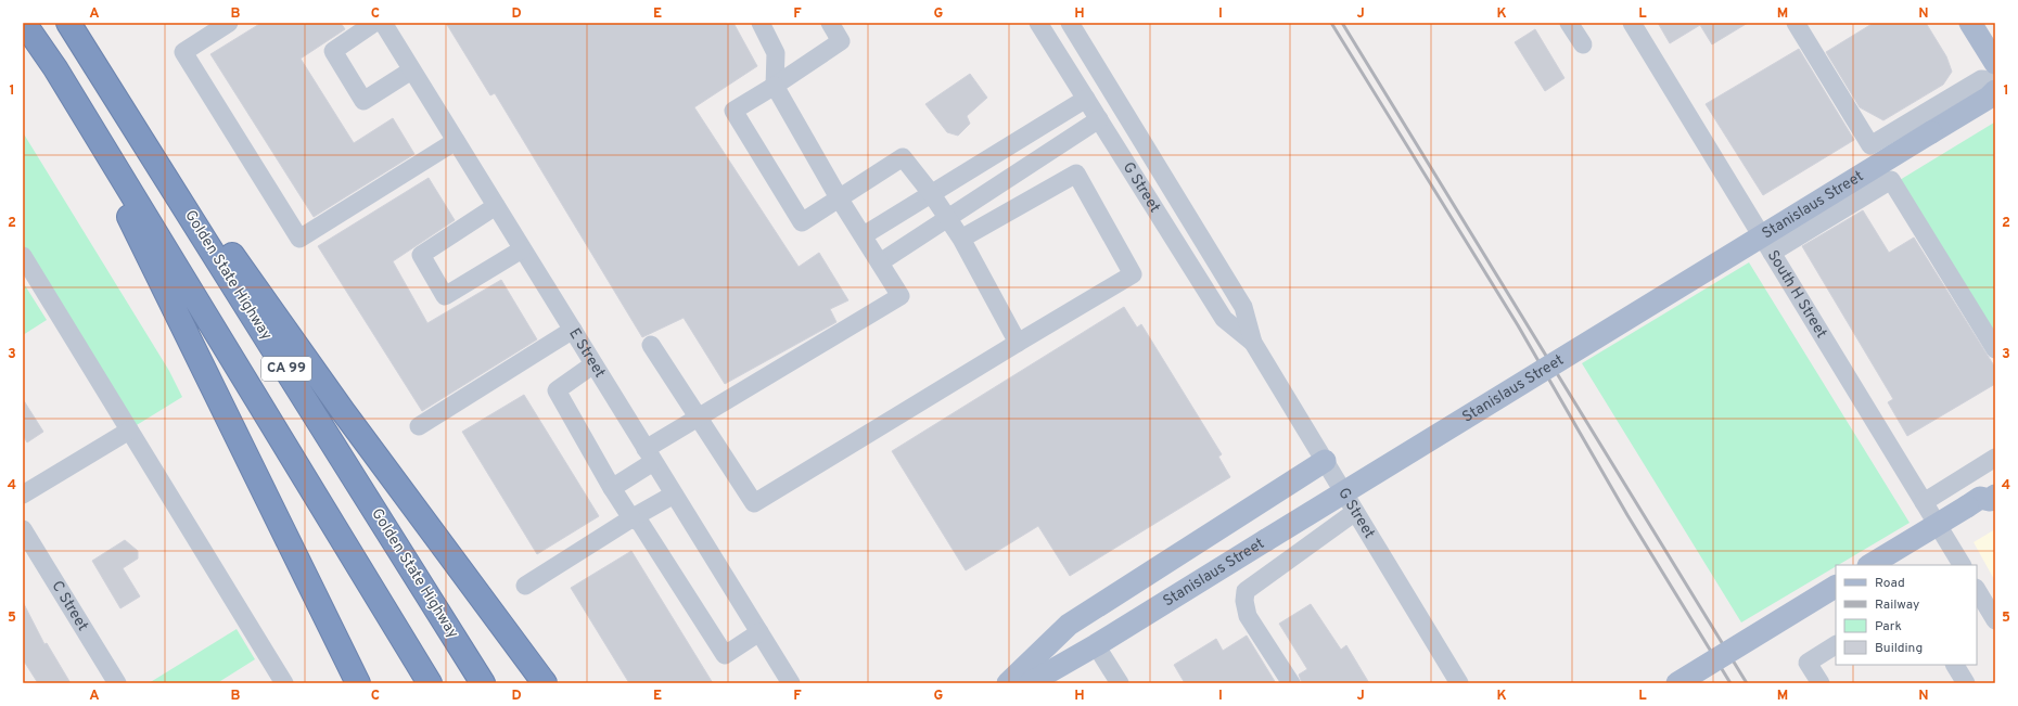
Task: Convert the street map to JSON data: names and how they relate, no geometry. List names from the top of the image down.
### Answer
{
  "streets": {
    "highway": ["Golden State Highway", "CA 99"],
    "main road": ["Stanislaus Street"],
    "street": [
      "G Street",
      "South H Street",
      "E Street",
      "C Street"
    ]
  },
  "legend": [
    "Road",
    "Railway",
    "Park",
    "Building"
  ],
  "grid": {
    "columns": [
      "A",
      "B",
      "C",
      "D",
      "E",
      "F",
      "G",
      "H",
      "I",
      "J",
      "K",
      "L",
      "M",
      "N"
    ],
    "rows": [
      "1",
      "2",
      "3",
      "4",
      "5"
    ]
  }
}
